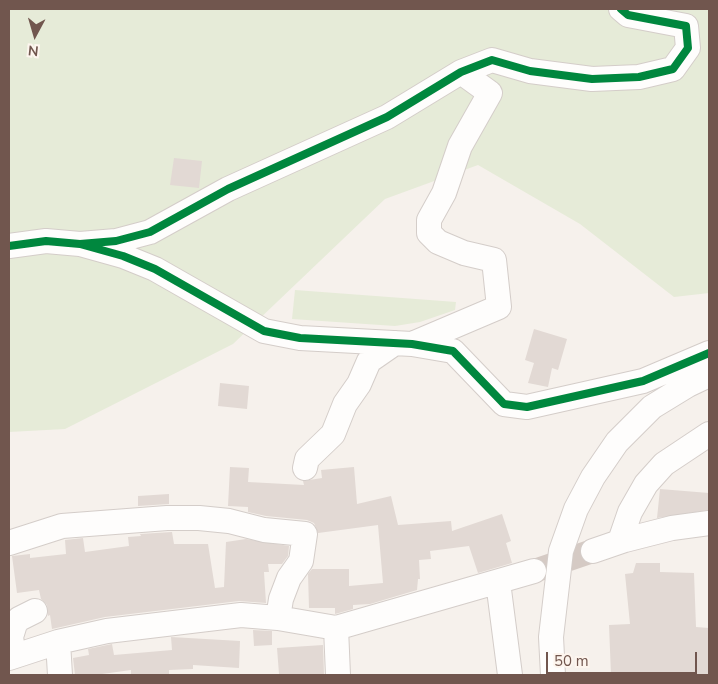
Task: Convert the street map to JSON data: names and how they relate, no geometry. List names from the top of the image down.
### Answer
{
  "scale_bar": "50 m",
  "north": "bottom"
}
